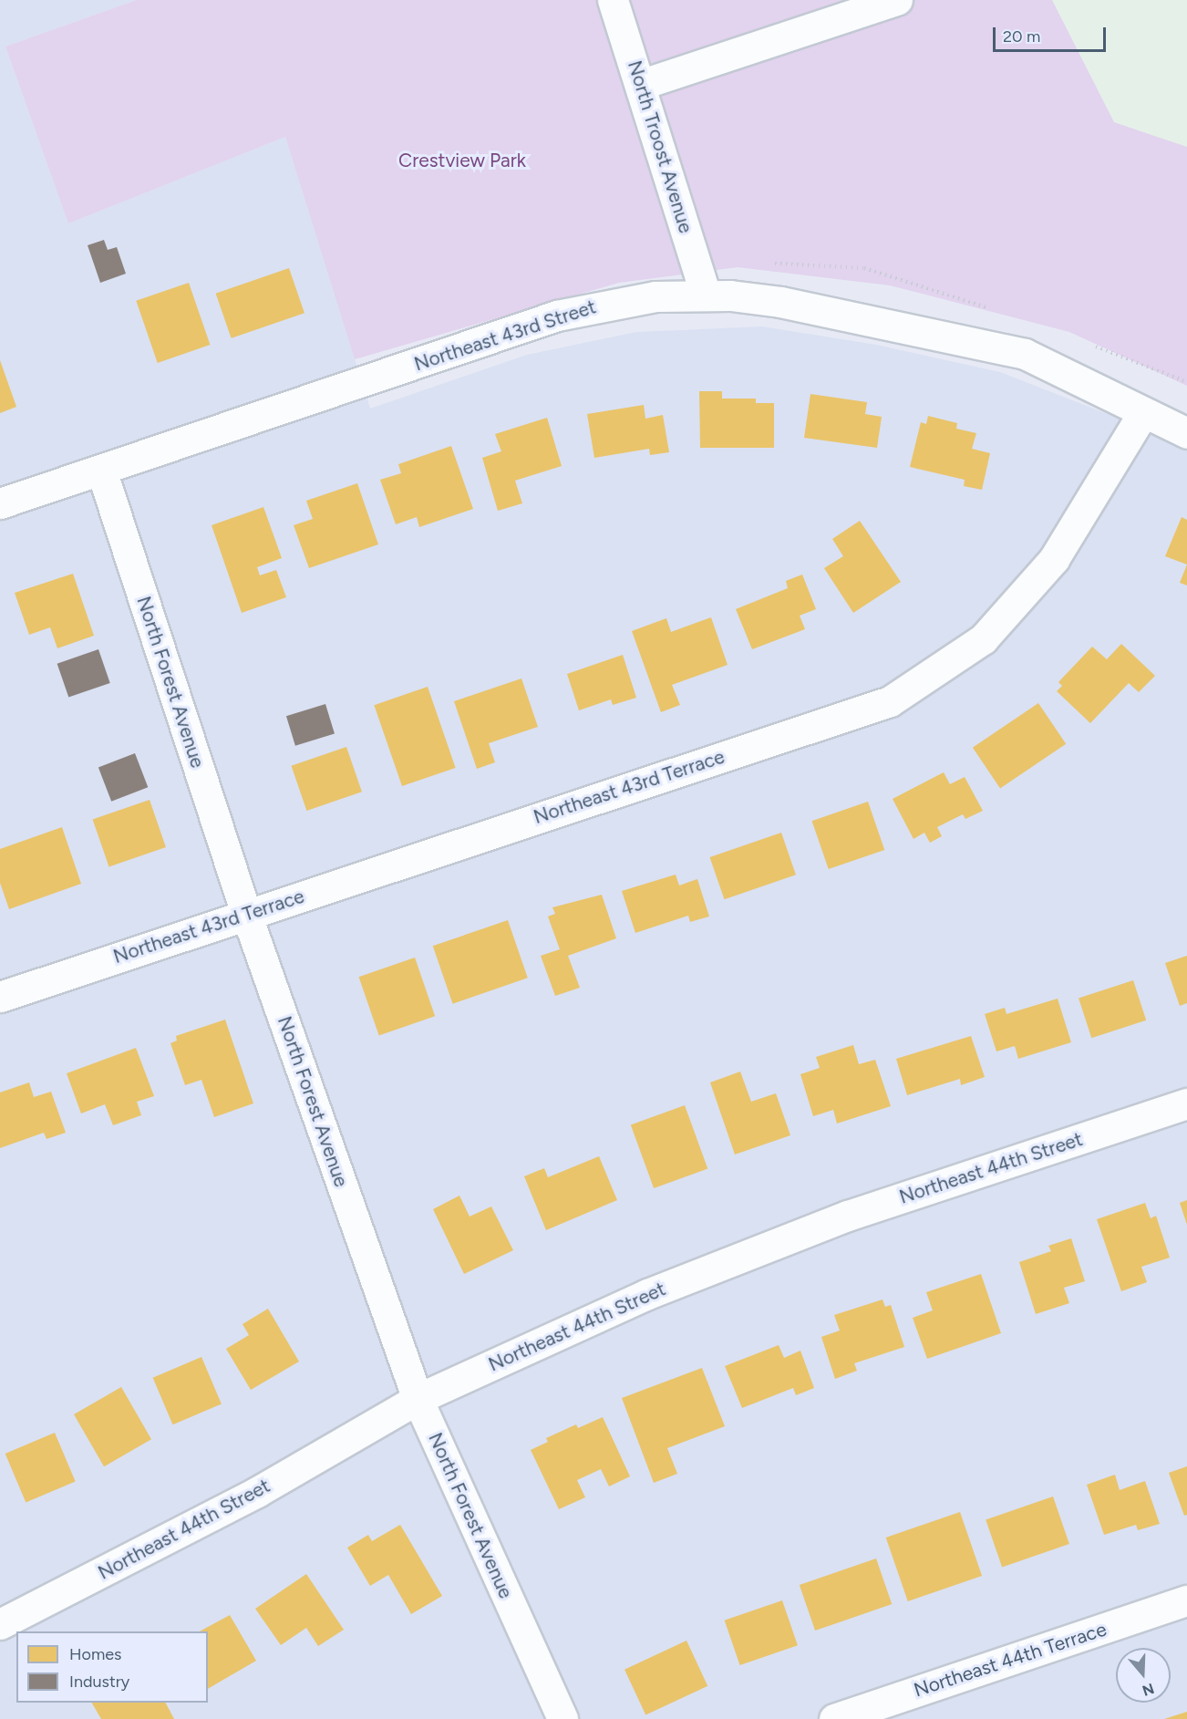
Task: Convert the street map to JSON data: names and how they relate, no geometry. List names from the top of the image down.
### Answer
{
  "streets": {
    "street": [
      "North Troost Avenue",
      "Northeast 43rd Street",
      "North Forest Avenue",
      "Northeast 43rd Terrace",
      "Northeast 44th Street",
      "Northeast 44th Terrace"
    ]
  },
  "crossings": [
    ["North Troost Avenue", "Northeast 43rd Street"],
    ["Northeast 43rd Street", "North Forest Avenue"],
    ["Northeast 43rd Street", "Northeast 43rd Terrace"],
    ["North Forest Avenue", "Northeast 43rd Terrace"],
    ["North Forest Avenue", "Northeast 44th Street"]
  ],
  "parks": ["Crestview Park"],
  "legend": ["Homes", "Industry"],
  "scale_bar": "20 m",
  "north": "bottom"
}
